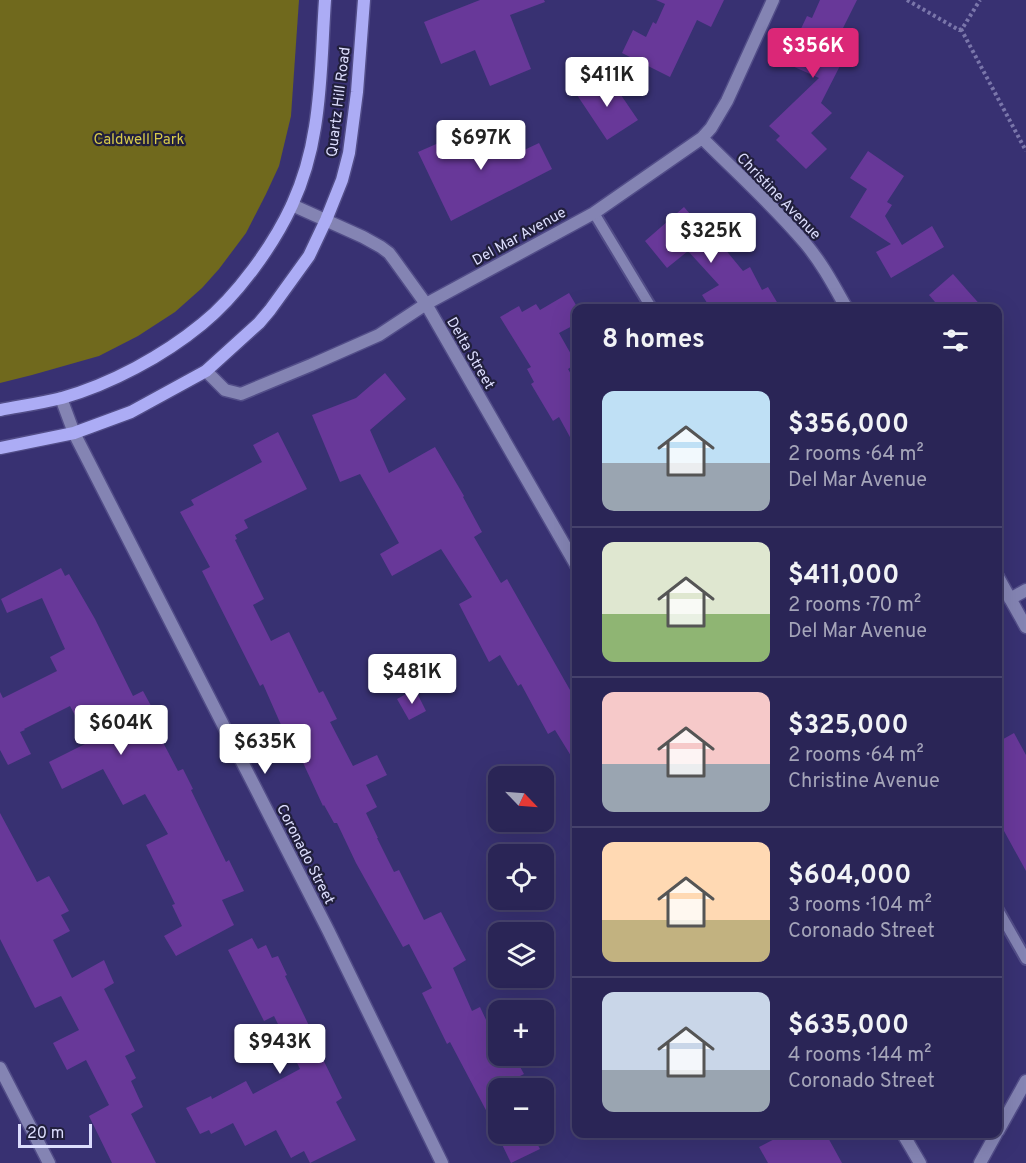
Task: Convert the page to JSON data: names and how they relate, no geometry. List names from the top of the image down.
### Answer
{
  "streets": {
    "main road": ["Quartz Hill Road"],
    "street": [
      "Christine Avenue",
      "Del Mar Avenue",
      "Delta Street",
      "Coronado Street"
    ]
  },
  "crossings": [
    ["Quartz Hill Road", "Del Mar Avenue"],
    ["Quartz Hill Road", "Delta Street"],
    ["Quartz Hill Road", "Coronado Street"],
    ["Christine Avenue", "Del Mar Avenue"],
    ["Del Mar Avenue", "Delta Street"]
  ],
  "parks": ["Caldwell Park"],
  "scale_bar": "20 m",
  "north": "bottom right",
  "page": {
    "price": [
      "$356K",
      "$411K",
      "$697K",
      "$325K",
      "$481K",
      "$604K",
      "$635K",
      "$943K"
    ],
    "heading": "8 homes",
    "list": [
      {
        "name": "$356,000",
        "note": "2 rooms · 64 m² · Del Mar Avenue"
      },
      {
        "name": "$411,000",
        "note": "2 rooms · 70 m² · Del Mar Avenue"
      },
      {
        "name": "$325,000",
        "note": "2 rooms · 64 m² · Christine Avenue"
      },
      {
        "name": "$604,000",
        "note": "3 rooms · 104 m² · Coronado Street"
      },
      {
        "name": "$635,000",
        "note": "4 rooms · 144 m² · Coronado Street"
      }
    ],
    "map_buttons": ["+", "−"],
    "scale": "20 m"
  }
}
